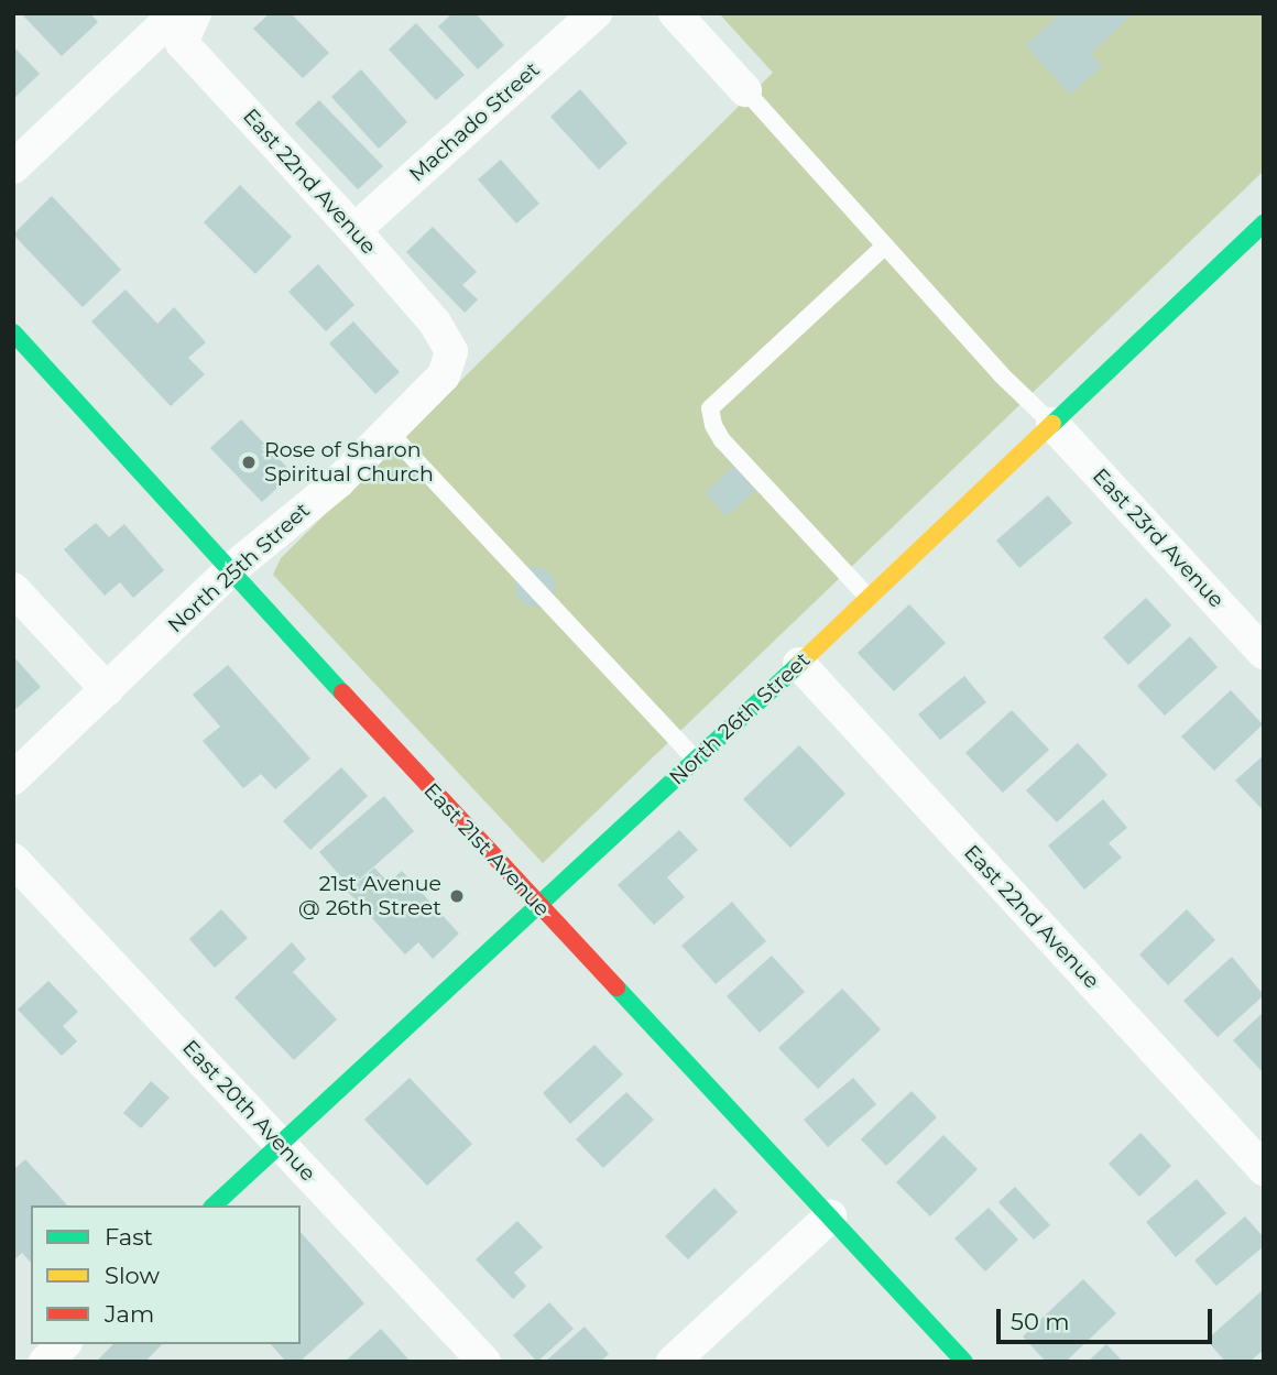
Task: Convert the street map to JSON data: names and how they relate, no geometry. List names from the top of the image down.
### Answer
{
  "streets": {
    "street": [
      "Machado Street",
      "East 22nd Avenue",
      "East 23rd Avenue",
      "North 25th Street",
      "North 26th Street",
      "East 21st Avenue",
      "East 20th Avenue"
    ]
  },
  "crossings": [
    ["Machado Street", "East 22nd Avenue"],
    ["East 22nd Avenue", "North 25th Street"],
    ["East 22nd Avenue", "North 26th Street"],
    ["East 23rd Avenue", "North 26th Street"],
    ["North 25th Street", "East 21st Avenue"],
    ["North 26th Street", "East 21st Avenue"],
    ["North 26th Street", "East 20th Avenue"]
  ],
  "places": ["Rose of Sharon Spiritual Church", "21st Avenue @ 26th Street"],
  "legend": ["Fast", "Slow", "Jam"],
  "scale_bar": "50 m"
}
